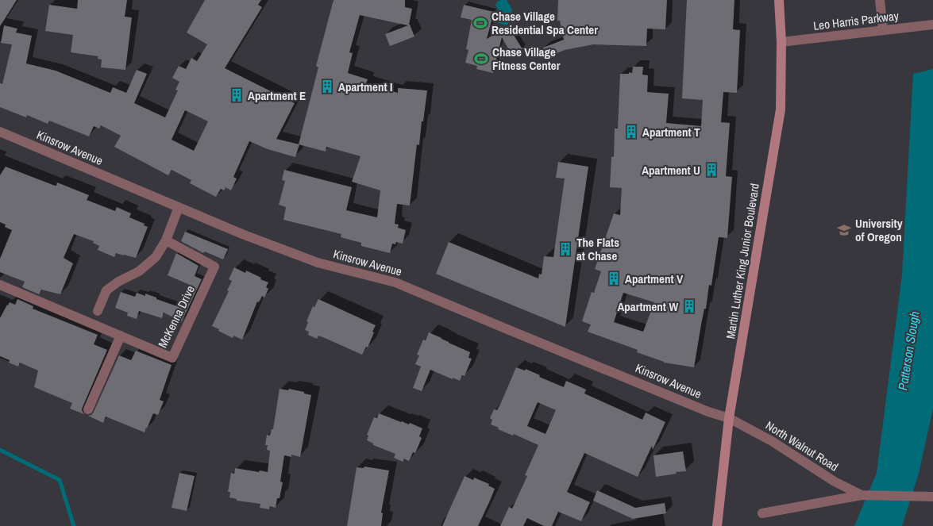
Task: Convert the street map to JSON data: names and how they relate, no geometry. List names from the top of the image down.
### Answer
{
  "streets": {
    "main road": ["Martin Luther King Junior Boulevard"],
    "street": [
      "Leo Harris Parkway",
      "Kinsrow Avenue",
      "McKenna Drive",
      "North Walnut Road"
    ]
  },
  "crossings": [
    ["Leo Harris Parkway", "Martin Luther King Junior Boulevard"],
    ["Kinsrow Avenue", "Martin Luther King Junior Boulevard"],
    ["Kinsrow Avenue", "North Walnut Road"],
    ["Martin Luther King Junior Boulevard", "North Walnut Road"]
  ],
  "water": ["Patterson Slough"],
  "places": {
    "sports": ["Chase Village Residential Spa Center", "Chase Village Fitness Center"],
    "building": [
      "Apartment I",
      "Apartment E",
      "Apartment T",
      "Apartment U",
      "The Flats at Chase",
      "Apartment V",
      "Apartment W"
    ],
    "school or university": ["University of Oregon"]
  }
}
